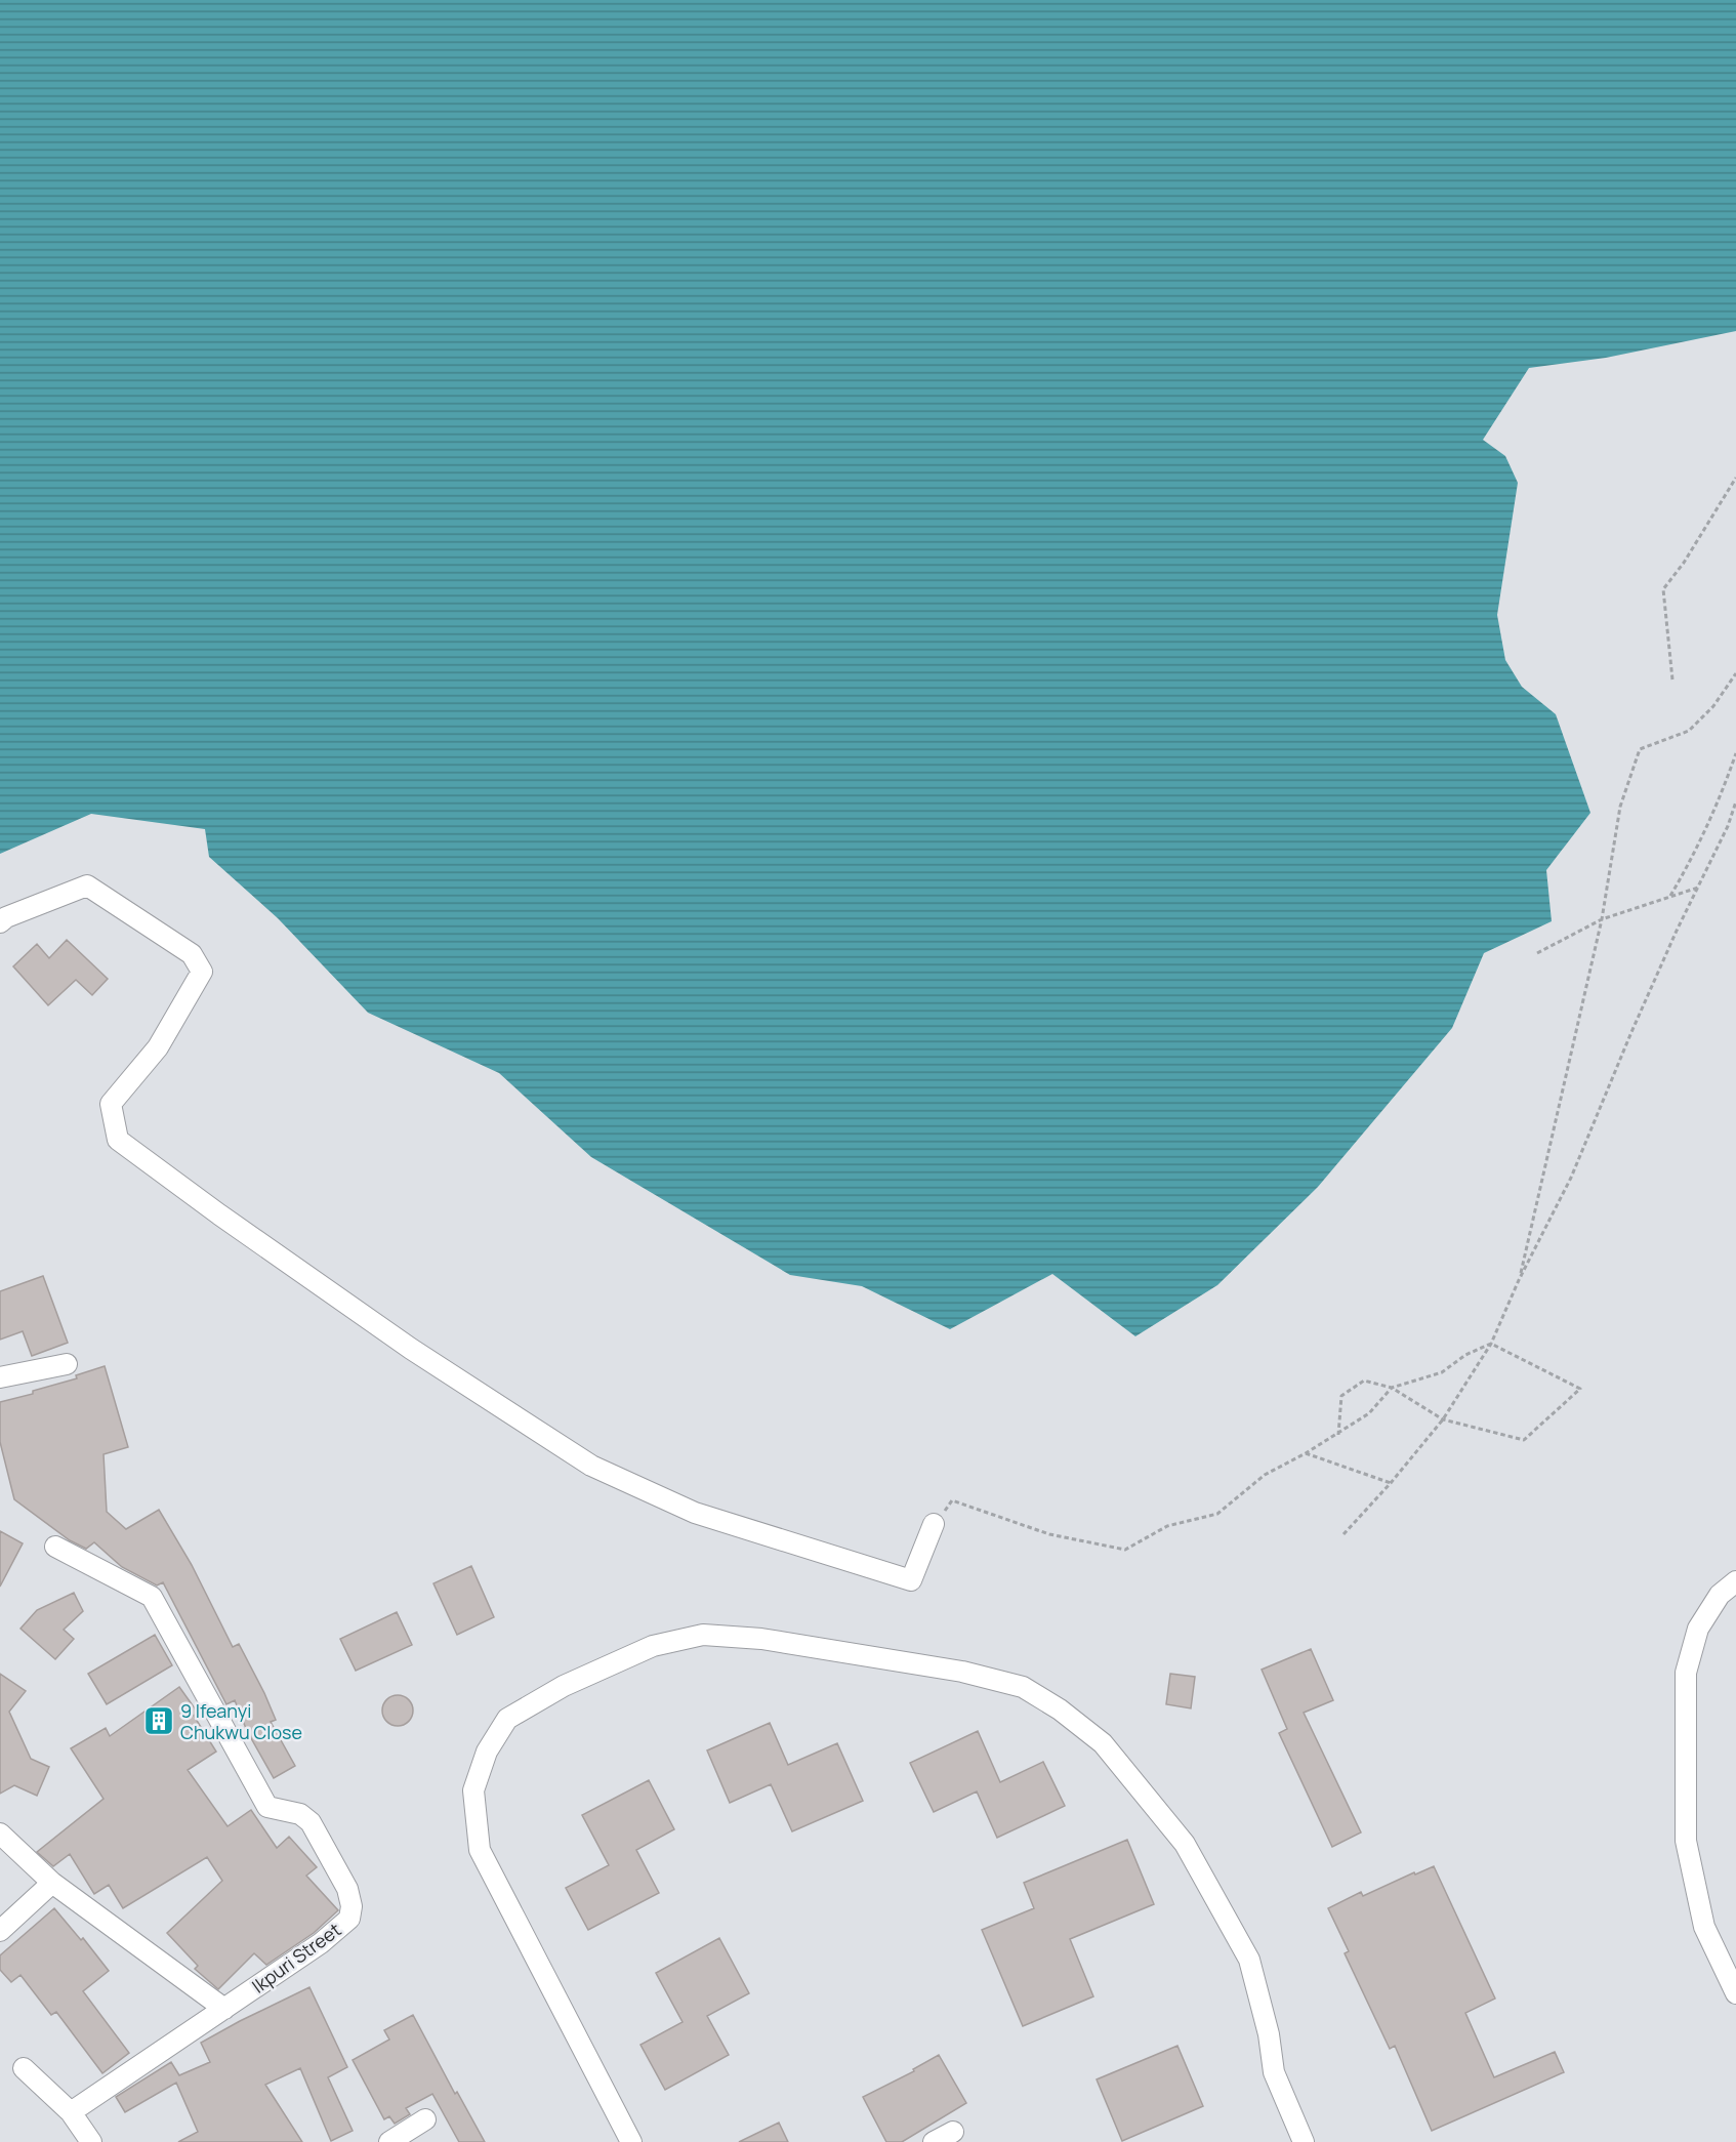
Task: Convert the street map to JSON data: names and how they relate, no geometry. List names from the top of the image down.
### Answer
{
  "streets": {
    "street": ["Ikpuri Street"]
  },
  "places": {
    "building": ["9 Ifeanyi Chukwu Close"]
  }
}
